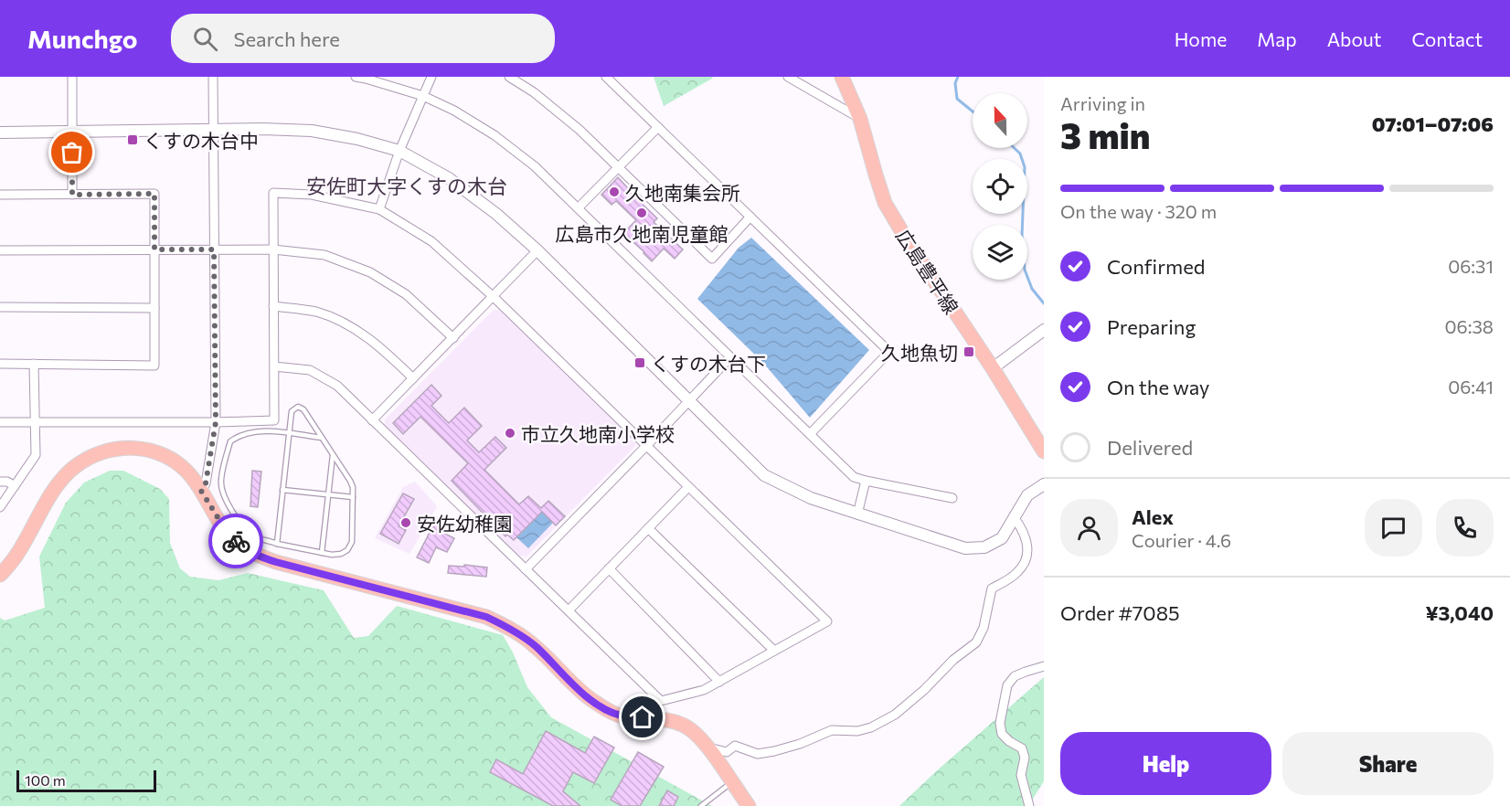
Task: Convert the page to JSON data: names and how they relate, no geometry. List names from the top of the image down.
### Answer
{
  "streets": {
    "main road": ["広島豊平線"]
  },
  "districts": ["安佐町大字くすの木台"],
  "places": {
    "transit": ["くすの木台中", "久地魚切", "くすの木台下"],
    "other": [
      "久地南集会所",
      "広島市久地南児童館",
      "市立久地南小学校",
      "安佐幼稚園"
    ]
  },
  "scale_bar": "100 m",
  "north": "top",
  "page": {
    "header": "Munchgo",
    "search": "Search here",
    "nav": [
      "Home",
      "Map",
      "About",
      "Contact"
    ],
    "heading": ["3 min", "Arriving in", "07:01–07:06"],
    "panel": [
      "Alex",
      "Courier · 4.6",
      "Order #7085",
      "¥3,040"
    ],
    "bar": "On the way · 320 m",
    "list": [
      ["Confirmed", "06:31"],
      ["Preparing", "06:38"],
      ["On the way", "06:41"],
      "Delivered"
    ],
    "buttons": ["Help", "Share"],
    "scale": "100 m"
  }
}
